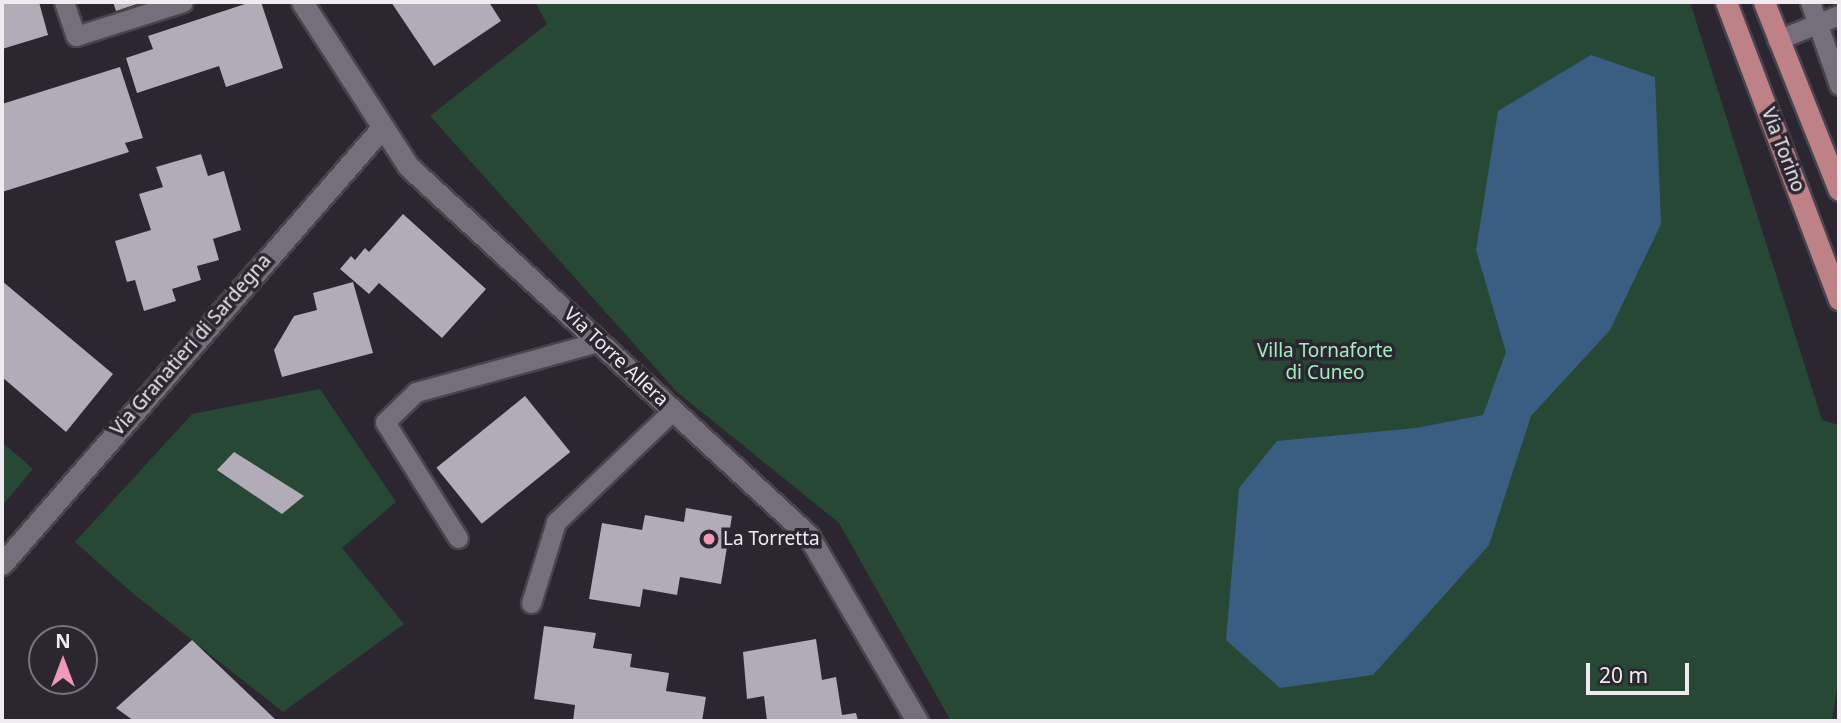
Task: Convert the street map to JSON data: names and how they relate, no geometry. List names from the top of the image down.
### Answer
{
  "streets": {
    "main road": ["Via Torino"],
    "street": ["Via Granatieri di Sardegna", "Via Torre Allera"]
  },
  "crossings": [
    ["Via Granatieri di Sardegna", "Via Torre Allera"]
  ],
  "parks": ["Villa Tornaforte di Cuneo"],
  "places": ["La Torretta"],
  "scale_bar": "20 m",
  "north": "top"
}
